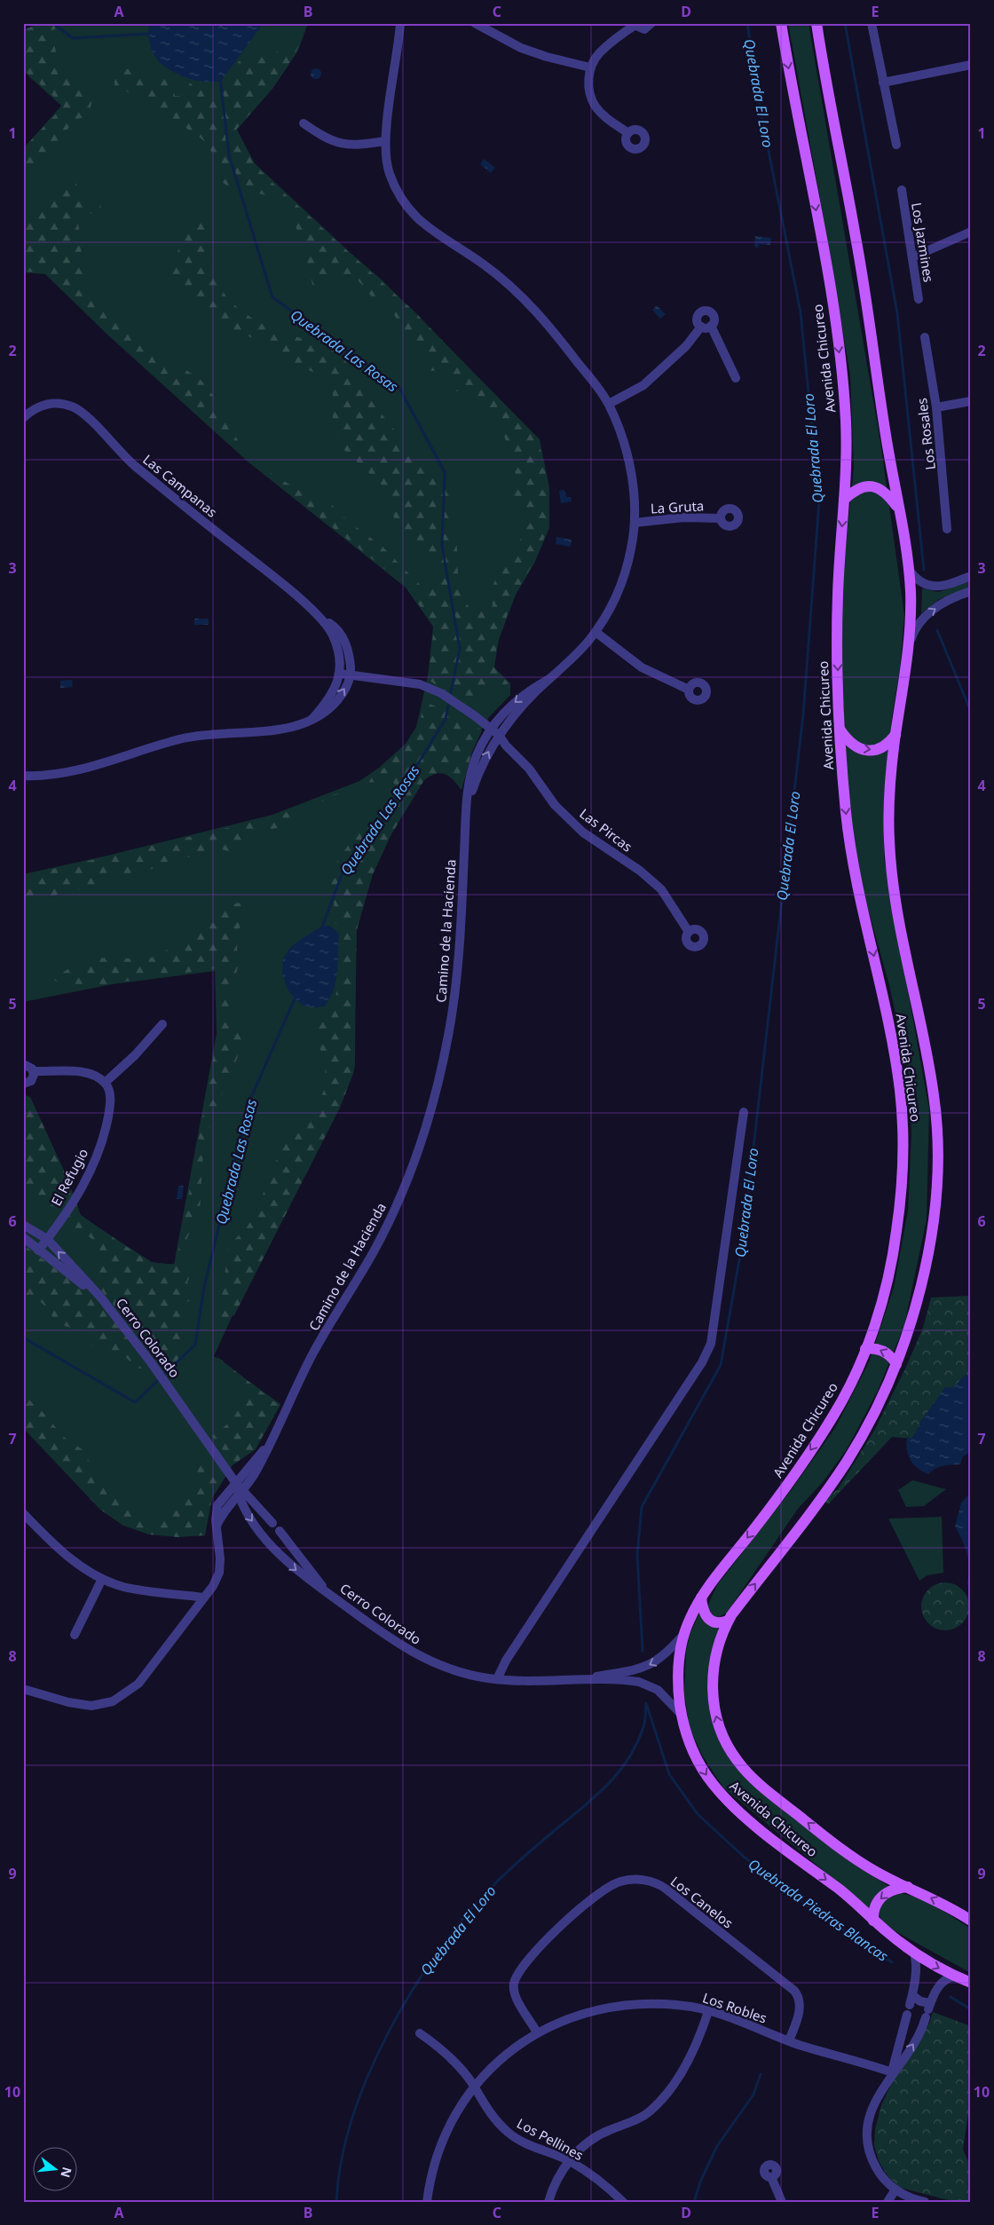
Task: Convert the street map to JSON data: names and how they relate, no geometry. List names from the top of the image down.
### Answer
{
  "streets": {
    "main road": ["Avenida Chicureo"],
    "street": [
      "Los Jazmines",
      "Los Rosales",
      "Las Campanas",
      "La Gruta",
      "Las Pircas",
      "Camino de la Hacienda",
      "El Refugio",
      "Cerro Colorado",
      "Los Canelos",
      "Los Robles",
      "Los Pellines"
    ]
  },
  "crossings": [
    ["Avenida Chicureo", "Cerro Colorado"],
    ["La Gruta", "Camino de la Hacienda"],
    ["Las Pircas", "Camino de la Hacienda"],
    ["Camino de la Hacienda", "Cerro Colorado"],
    ["El Refugio", "Cerro Colorado"],
    ["Los Canelos", "Los Robles"],
    ["Los Robles", "Los Pellines"]
  ],
  "water": ["Quebrada El Loro", "Quebrada Las Rosas", "Quebrada Piedras Blancas"],
  "north": "right",
  "grid": {
    "columns": [
      "A",
      "B",
      "C",
      "D",
      "E"
    ],
    "rows": [
      "1",
      "2",
      "3",
      "4",
      "5",
      "6",
      "7",
      "8",
      "9",
      "10"
    ]
  }
}
